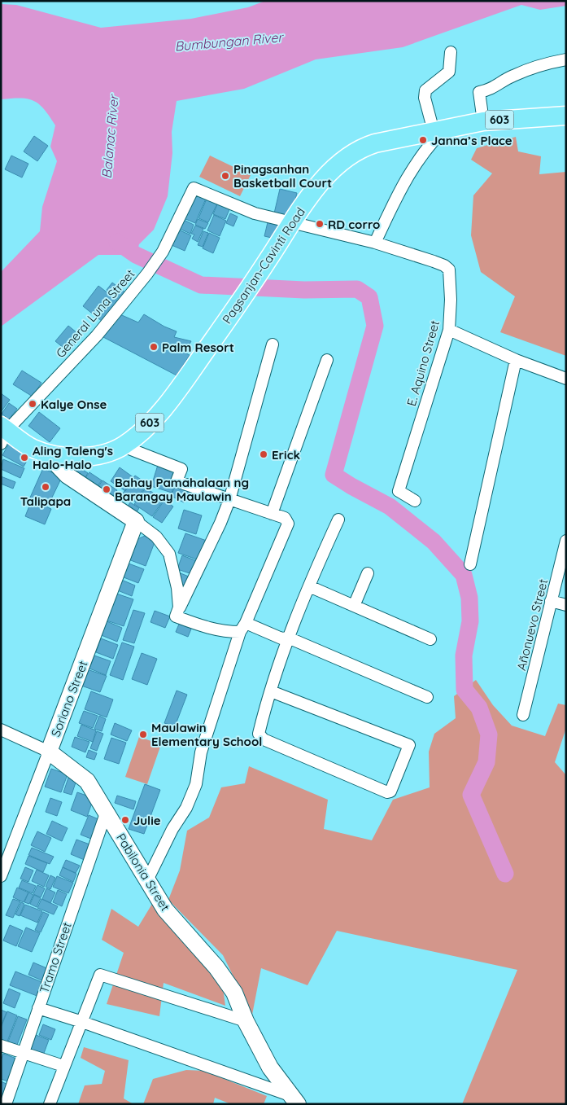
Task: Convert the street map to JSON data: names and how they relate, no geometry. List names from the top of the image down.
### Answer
{
  "streets": {
    "main road": ["603", "Pagsanjan-Cavinti Road"],
    "street": [
      "General Luna Street",
      "E. Aquino Street",
      "Añonuevo Street",
      "Soriano Street",
      "Pabilonia Street",
      "Tramo Street"
    ]
  },
  "crossings": [
    ["Pagsanjan-Cavinti Road", "General Luna Street"],
    ["Pagsanjan-Cavinti Road", "E. Aquino Street"],
    ["General Luna Street", "E. Aquino Street"],
    ["Soriano Street", "Pabilonia Street"],
    ["Pabilonia Street", "Tramo Street"]
  ],
  "water": ["Bumbungan River", "Balanac River"],
  "places": [
    "Janna’s Place",
    "Pinagsanhan Basketball Court",
    "RD corro",
    "Palm Resort",
    "Kalye Onse",
    "Erick",
    "Aling Taleng's Halo-Halo",
    "Talipapa",
    "Bahay Pamahalaan ng Barangay Maulawin",
    "Maulawin Elementary School",
    "Julie"
  ]
}
